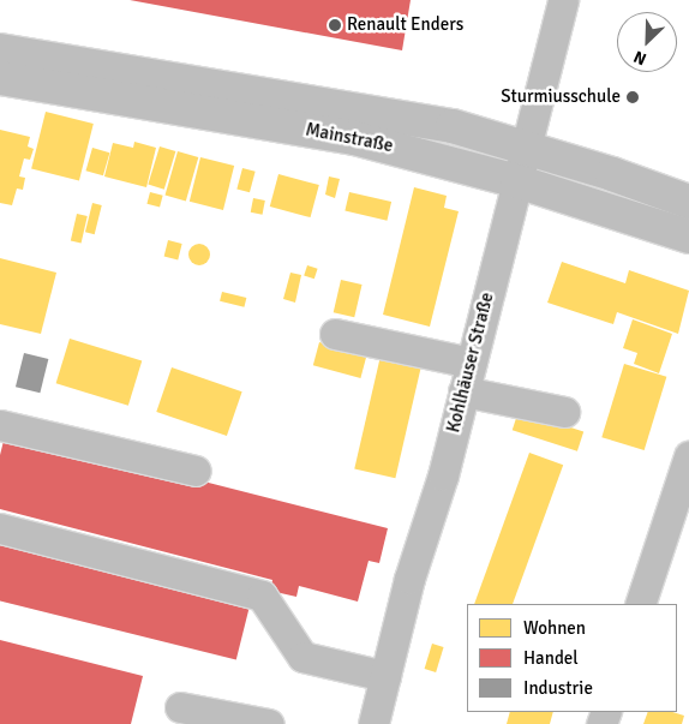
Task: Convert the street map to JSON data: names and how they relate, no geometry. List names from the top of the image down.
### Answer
{
  "streets": {
    "main road": ["Mainstraße"],
    "street": ["Kohlhäuser Straße"]
  },
  "crossings": [
    ["Mainstraße", "Kohlhäuser Straße"]
  ],
  "places": ["Renault Enders", "Sturmiusschule"],
  "legend": ["Wohnen", "Handel", "Industrie"],
  "north": "bottom left"
}
